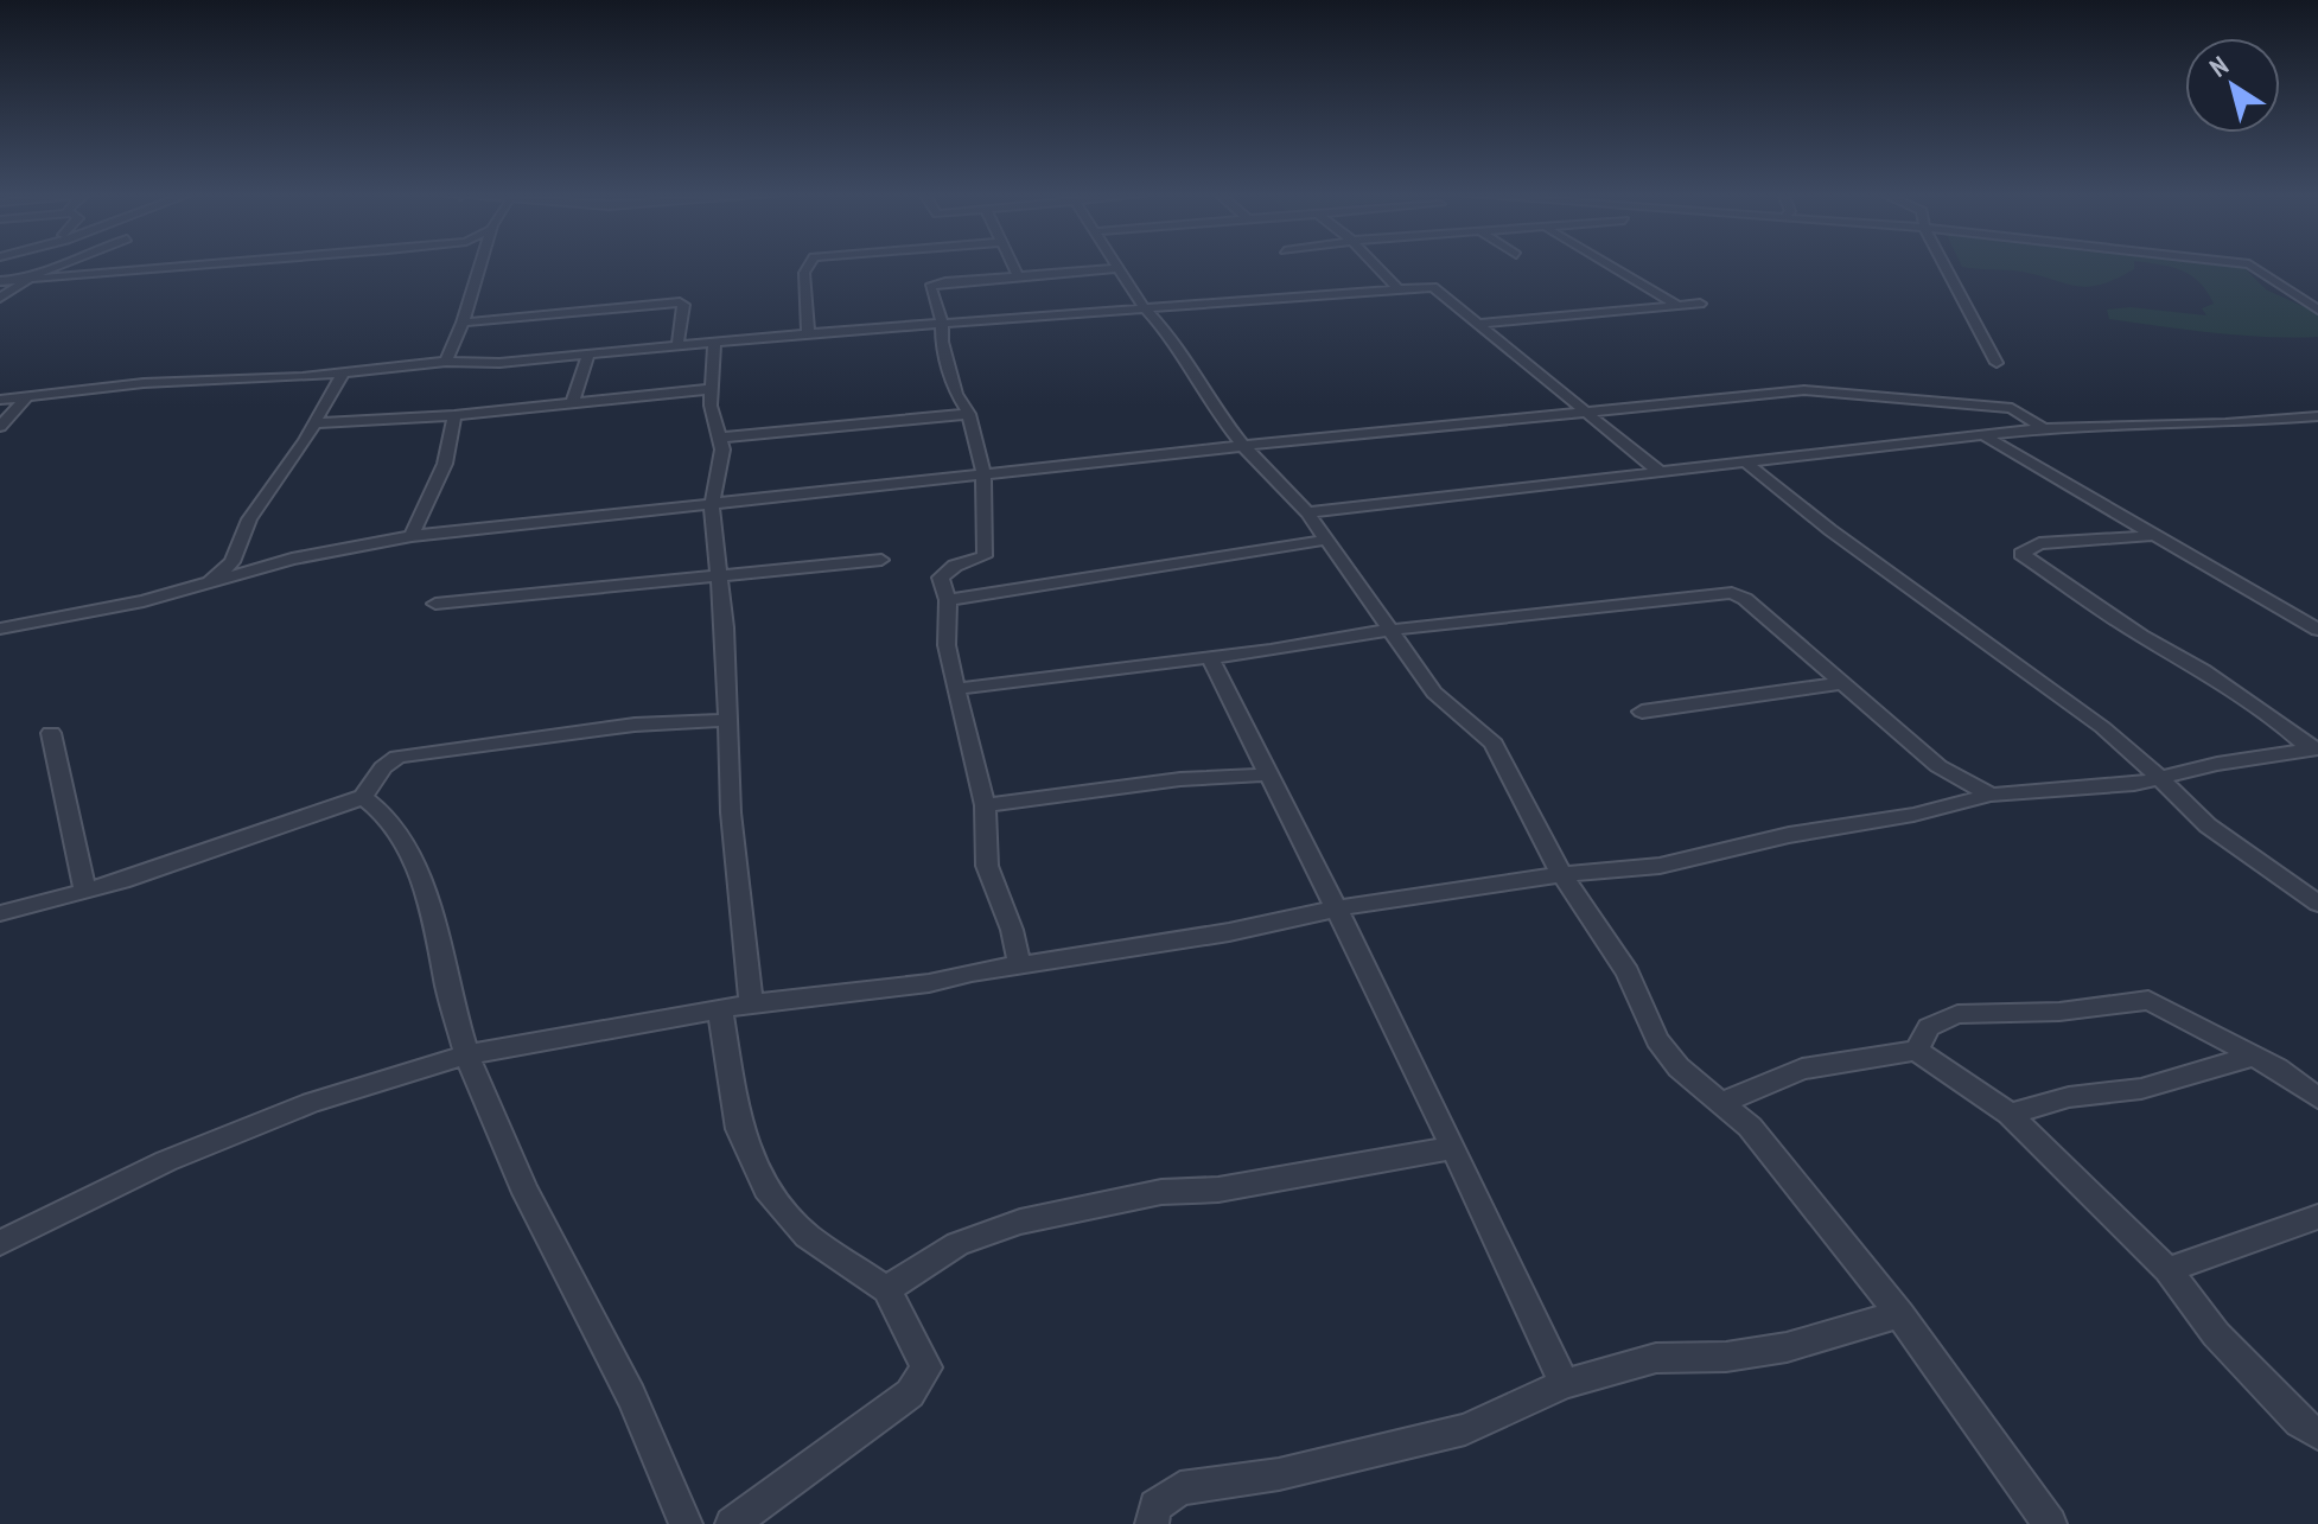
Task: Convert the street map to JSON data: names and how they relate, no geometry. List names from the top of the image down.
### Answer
{
  "north": "top left"
}
